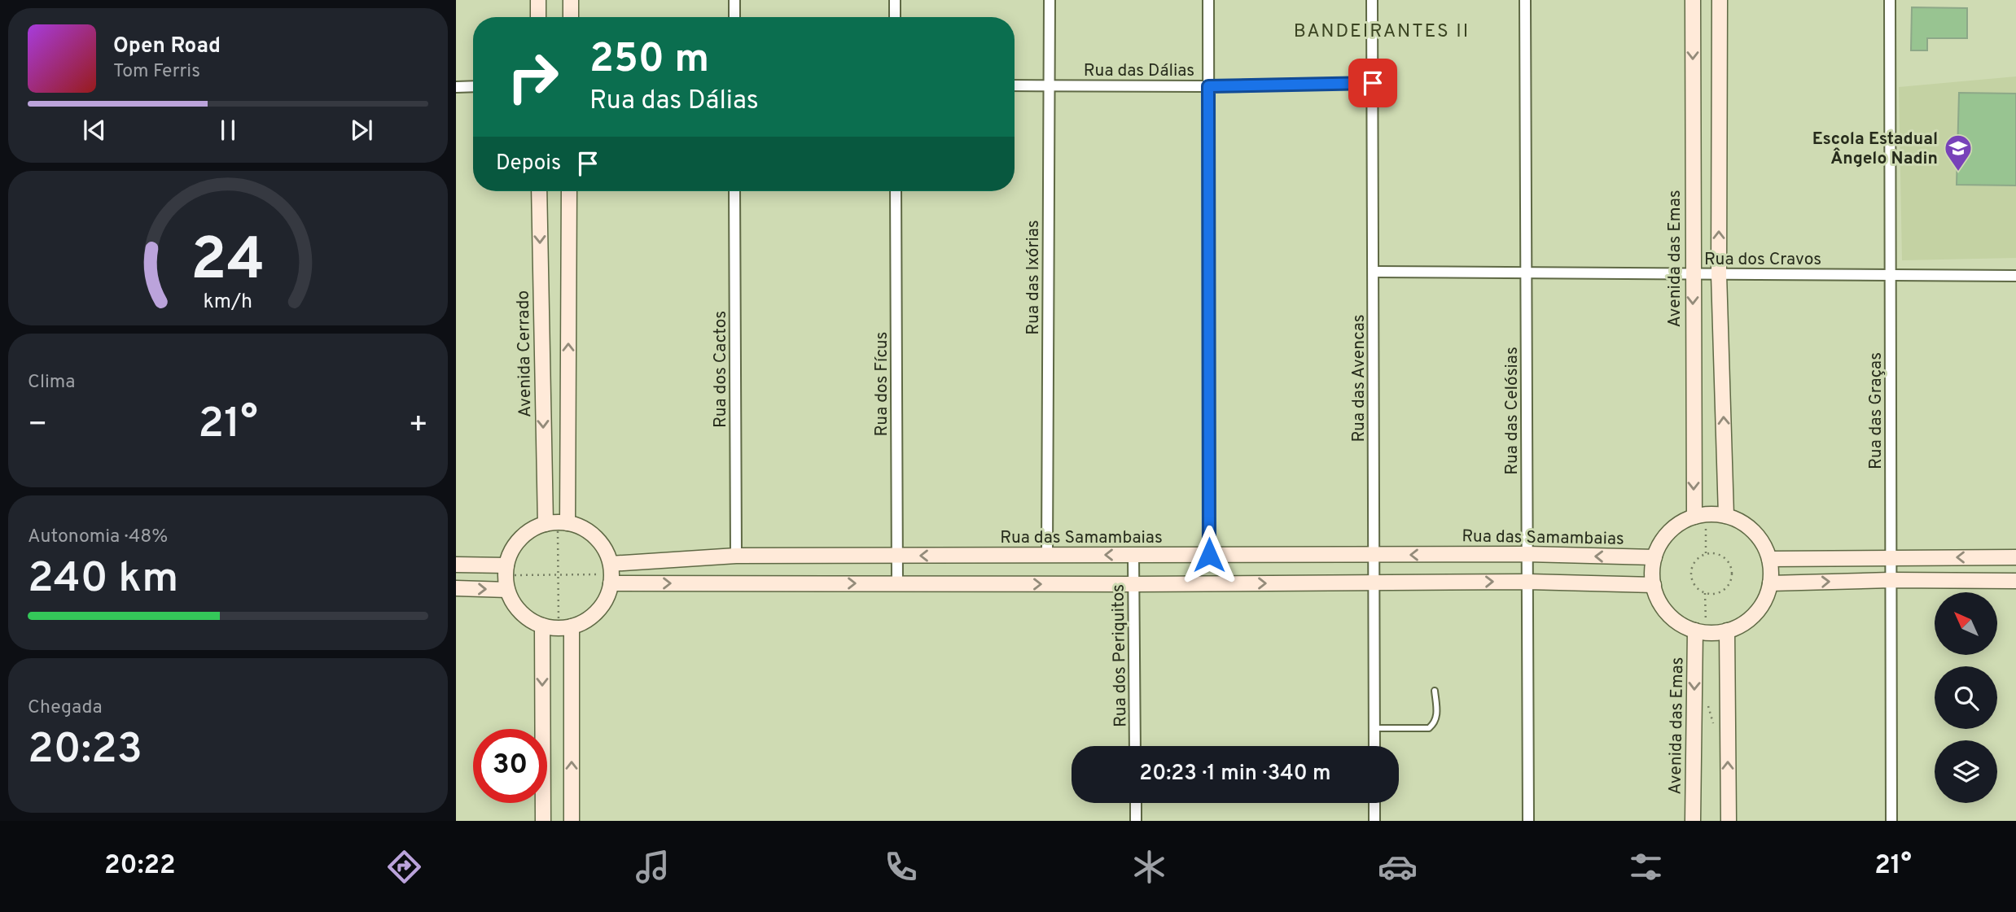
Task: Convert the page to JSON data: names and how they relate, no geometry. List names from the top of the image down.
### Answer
{
  "streets": {
    "street": [
      "Rua das Dálias",
      "Avenida das Emas",
      "Rua dos Cravos",
      "Rua das Ixórias",
      "Avenida Cerrado",
      "Rua dos Cactos",
      "Rua das Avencas",
      "Rua dos Fícus",
      "Rua das Celósias",
      "Rua das Graças",
      "Rua das Samambaias",
      "Rua dos Periquitos"
    ]
  },
  "crossings": [
    ["Rua das Dálias", "Rua das Ixórias"],
    ["Rua das Dálias", "Rua das Avencas"],
    ["Avenida das Emas", "Rua dos Cravos"],
    ["Rua dos Cravos", "Rua das Avencas"],
    ["Rua dos Cravos", "Rua das Celósias"],
    ["Rua dos Cravos", "Rua das Graças"],
    ["Rua das Ixórias", "Rua das Samambaias"],
    ["Rua dos Cactos", "Rua das Samambaias"],
    ["Rua das Avencas", "Rua das Samambaias"],
    ["Rua dos Fícus", "Rua das Samambaias"],
    ["Rua das Celósias", "Rua das Samambaias"],
    ["Rua das Samambaias", "Rua dos Periquitos"]
  ],
  "districts": ["BANDEIRANTES II"],
  "places": {
    "school or university": ["Escola Estadual Ângelo Nadin"]
  },
  "north": "top left",
  "page": {
    "turn": ["250 m", "Rua das Dálias"],
    "song": ["Open Road", "Tom Ferris"],
    "then": "Depois",
    "tile": [
      "Clima",
      ["Autonomia · 48%", "240 km"],
      ["Chegada", "20:23"]
    ],
    "heat": ["−", "21°", "+"],
    "limit": "30",
    "trip": "20:23 · 1 min · 340 m",
    "tabs": ["20:22", "21°"],
    "gauge": ["24", "km/h"]
  }
}
